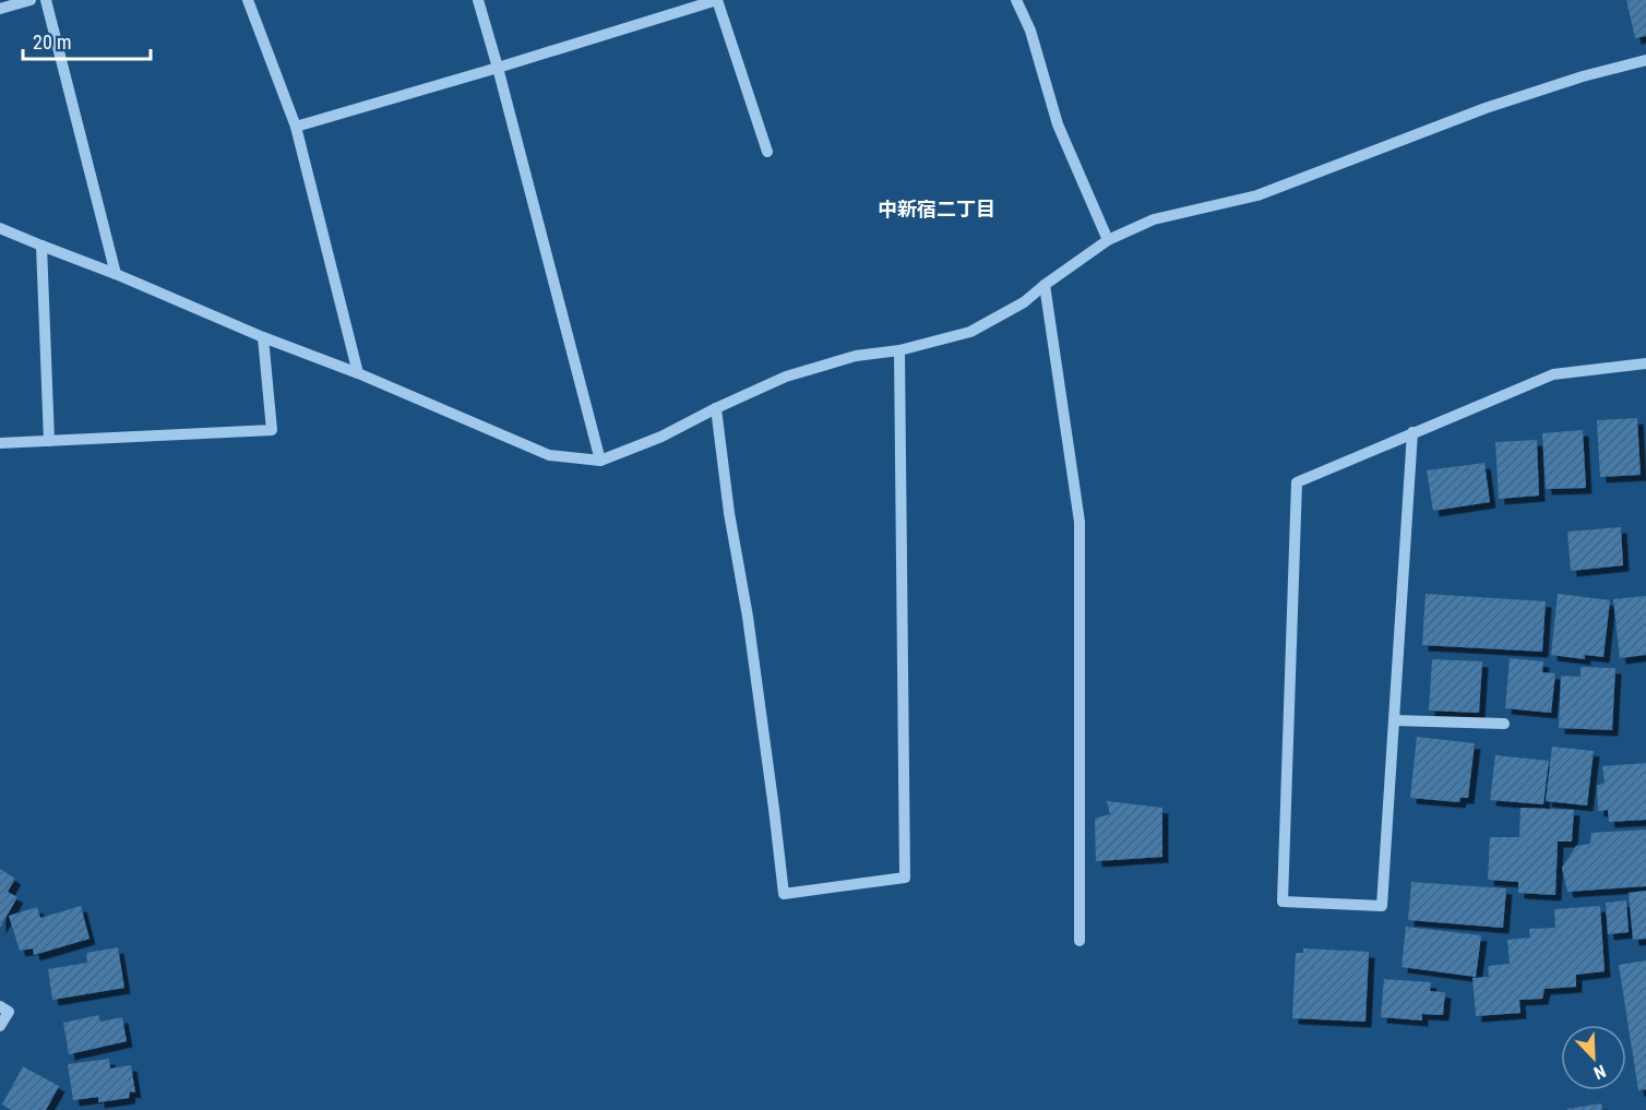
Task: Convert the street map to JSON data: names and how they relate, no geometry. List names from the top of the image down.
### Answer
{
  "districts": ["中新宿二丁目"],
  "scale_bar": "20 m",
  "north": "bottom right"
}
